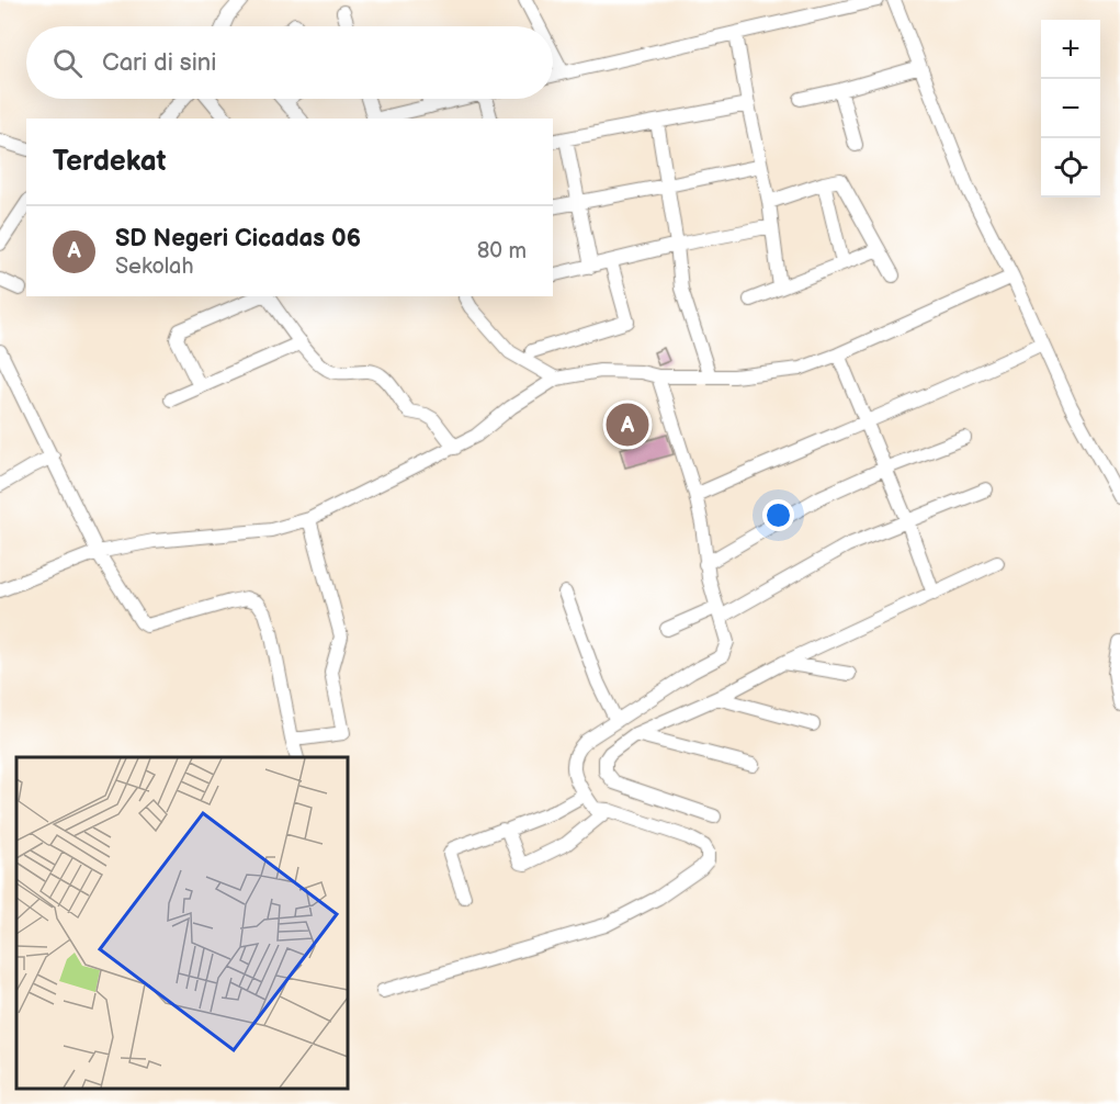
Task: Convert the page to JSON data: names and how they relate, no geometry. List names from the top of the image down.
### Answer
{
  "page": {
    "map_buttons": ["+", "−"],
    "search": "Cari di sini",
    "heading": "Terdekat",
    "list": [
      {
        "mark": "A",
        "name": "SD Negeri Cicadas 06",
        "note": "Sekolah",
        "value": "80 m"
      }
    ],
    "pins": "A"
  }
}
